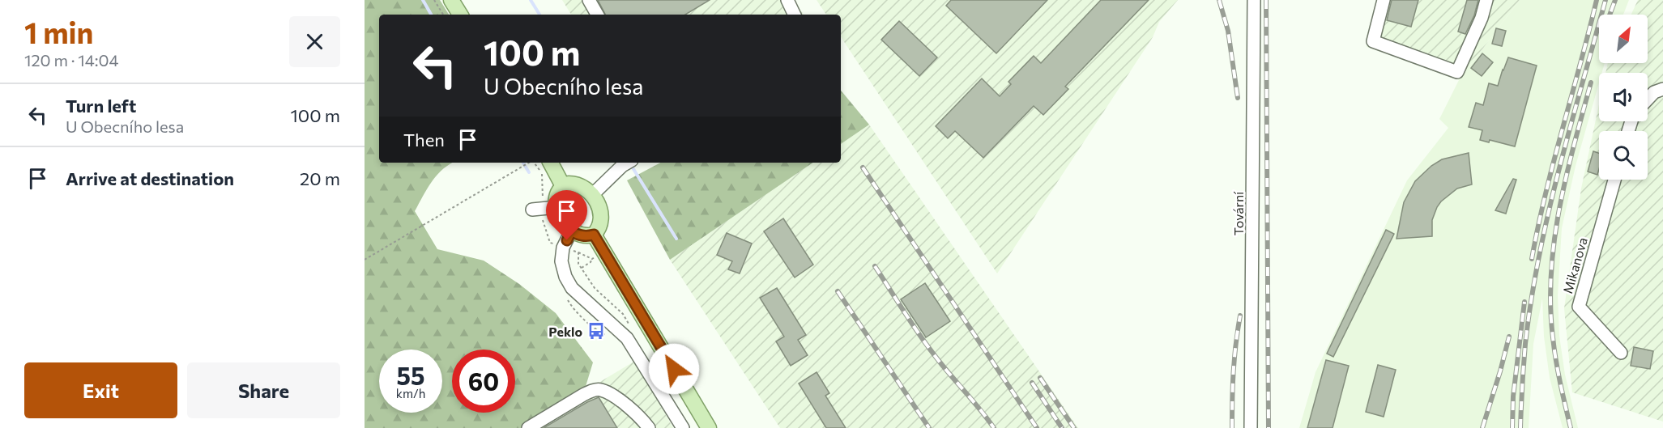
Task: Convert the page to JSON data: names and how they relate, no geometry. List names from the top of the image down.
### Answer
{
  "streets": {
    "street": ["Tovární", "Mikanova"]
  },
  "places": {
    "bus stop": ["Peklo"]
  },
  "north": "top right",
  "page": {
    "heading": ["1 min", "120 m · 14:04"],
    "turn": ["100 m", "U Obecního lesa"],
    "list": [
      {
        "name": "Turn left",
        "note": "U Obecního lesa",
        "value": "100 m"
      },
      {
        "name": "Arrive at destination",
        "value": "20 m"
      }
    ],
    "then": "Then",
    "speed": "55 km/h",
    "limit": "60",
    "buttons": ["Exit", "Share"]
  }
}
